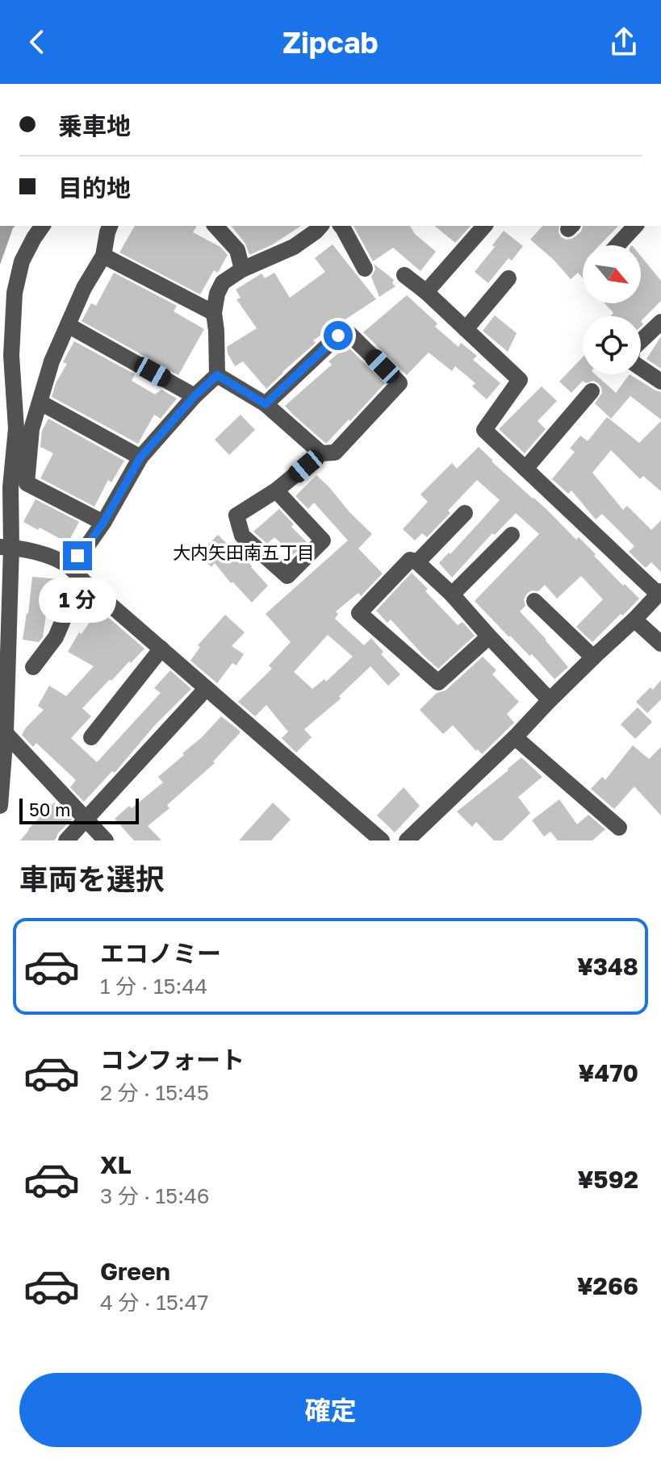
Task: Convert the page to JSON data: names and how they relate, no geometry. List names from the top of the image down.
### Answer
{
  "districts": ["大内矢田南五丁目"],
  "scale_bar": "50 m",
  "north": "bottom right",
  "page": {
    "header": "Zipcab",
    "banner": ["乗車地", "目的地"],
    "bubble": "1 分",
    "scale": "50 m",
    "heading": "車両を選択",
    "list": [
      {
        "name": "エコノミー",
        "note": "1 分 · 15:44",
        "value": "¥348"
      },
      {
        "name": "コンフォート",
        "note": "2 分 · 15:45",
        "value": "¥470"
      },
      {
        "name": "XL",
        "note": "3 分 · 15:46",
        "value": "¥592"
      },
      {
        "name": "Green",
        "note": "4 分 · 15:47",
        "value": "¥266"
      }
    ],
    "buttons": "確定"
  }
}
